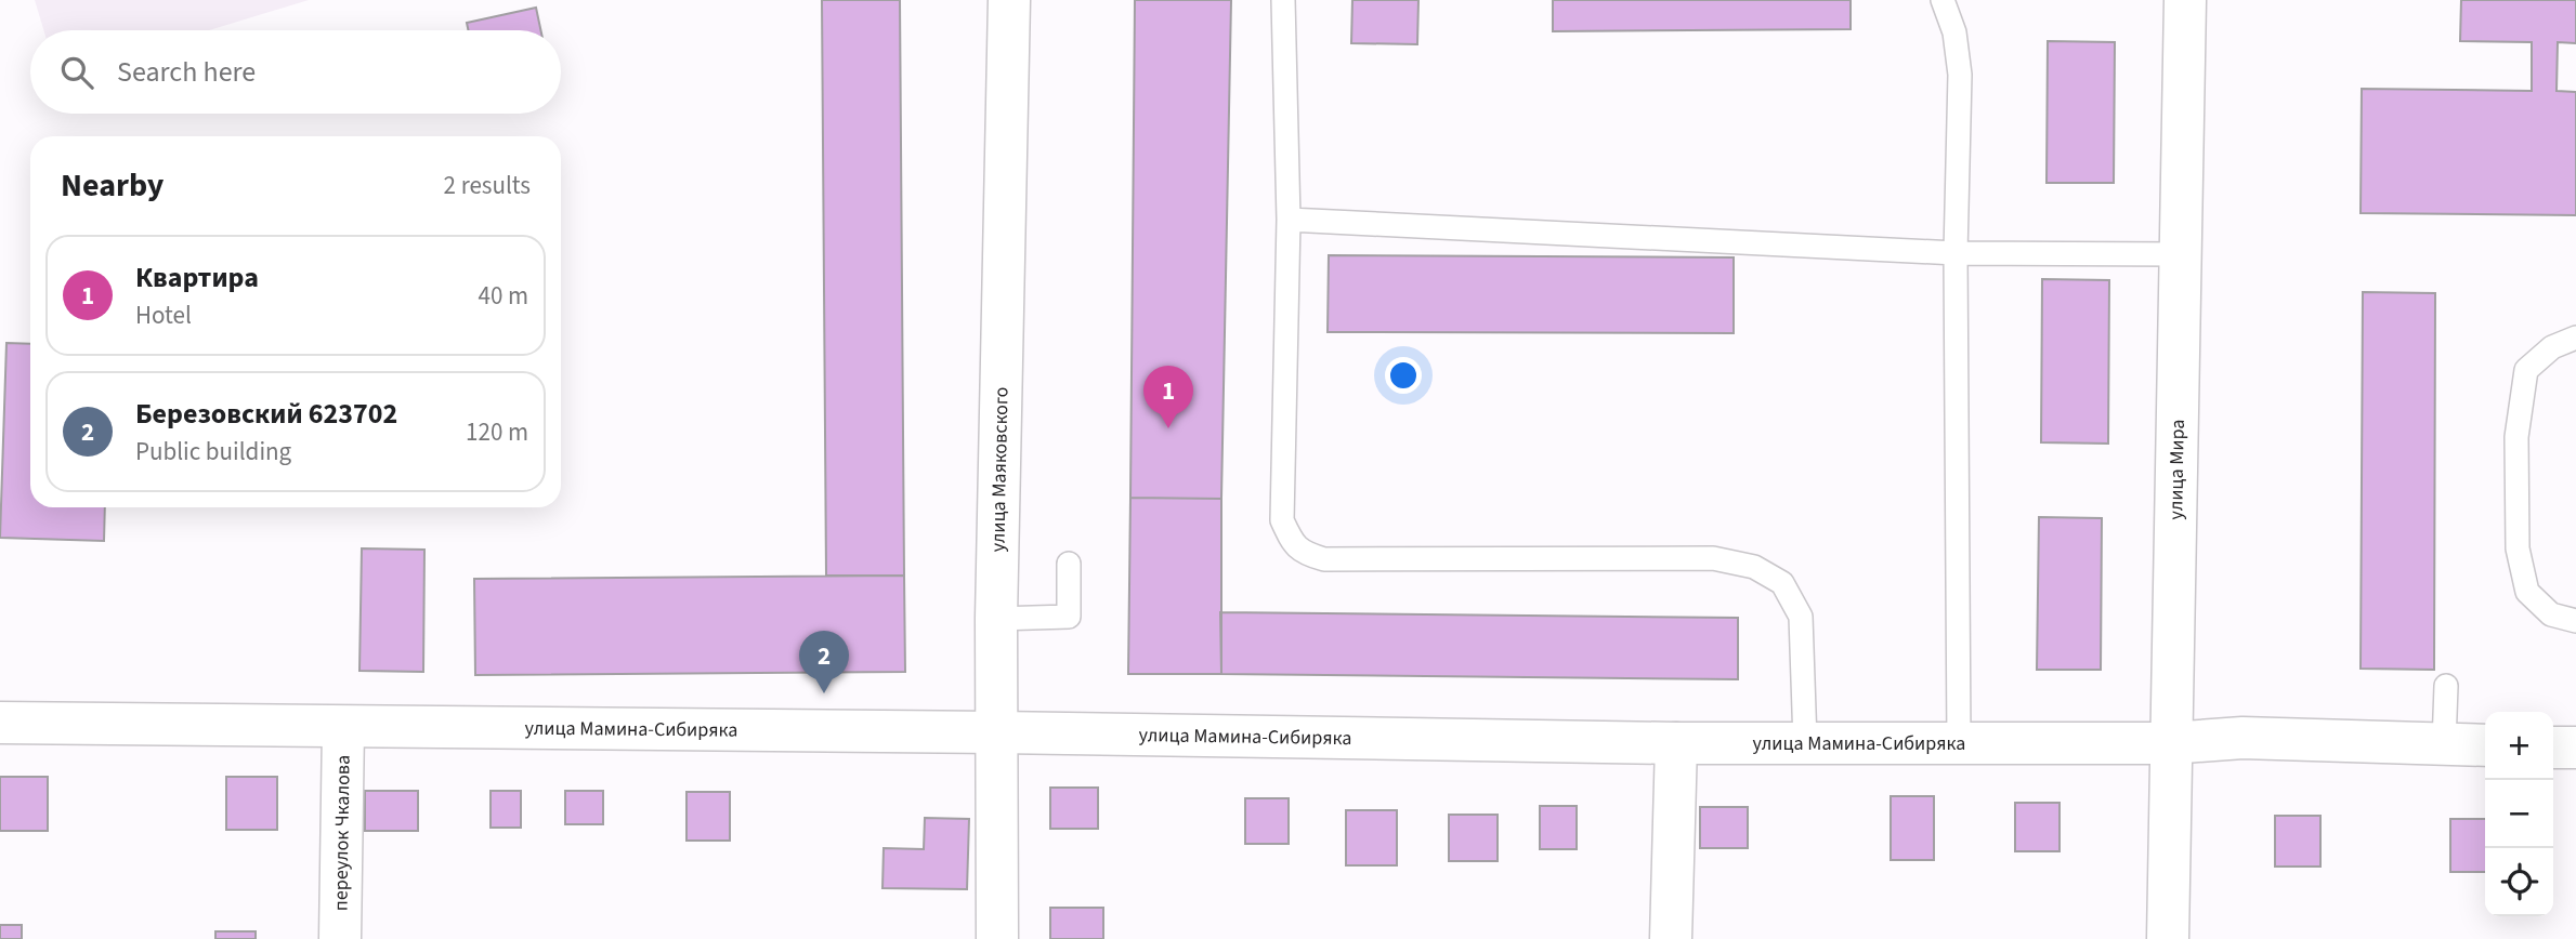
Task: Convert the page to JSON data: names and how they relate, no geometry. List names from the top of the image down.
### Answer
{
  "streets": {
    "street": [
      "улица Маяковского",
      "улица Мира",
      "улица Мамина-Сибиряка",
      "переулок Чкалова"
    ]
  },
  "crossings": [
    ["улица Маяковского", "улица Мамина-Сибиряка"],
    ["улица Мира", "улица Мамина-Сибиряка"],
    ["улица Мамина-Сибиряка", "переулок Чкалова"]
  ],
  "page": {
    "search": "Search here",
    "heading": ["Nearby", "2 results"],
    "list": [
      {
        "mark": "1",
        "name": "Квартира",
        "note": "Hotel",
        "value": "40 m"
      },
      {
        "mark": "2",
        "name": "Березовский 623702",
        "note": "Public building",
        "value": "120 m"
      }
    ],
    "pins": ["1", "2"],
    "map_buttons": ["+", "−"]
  }
}
